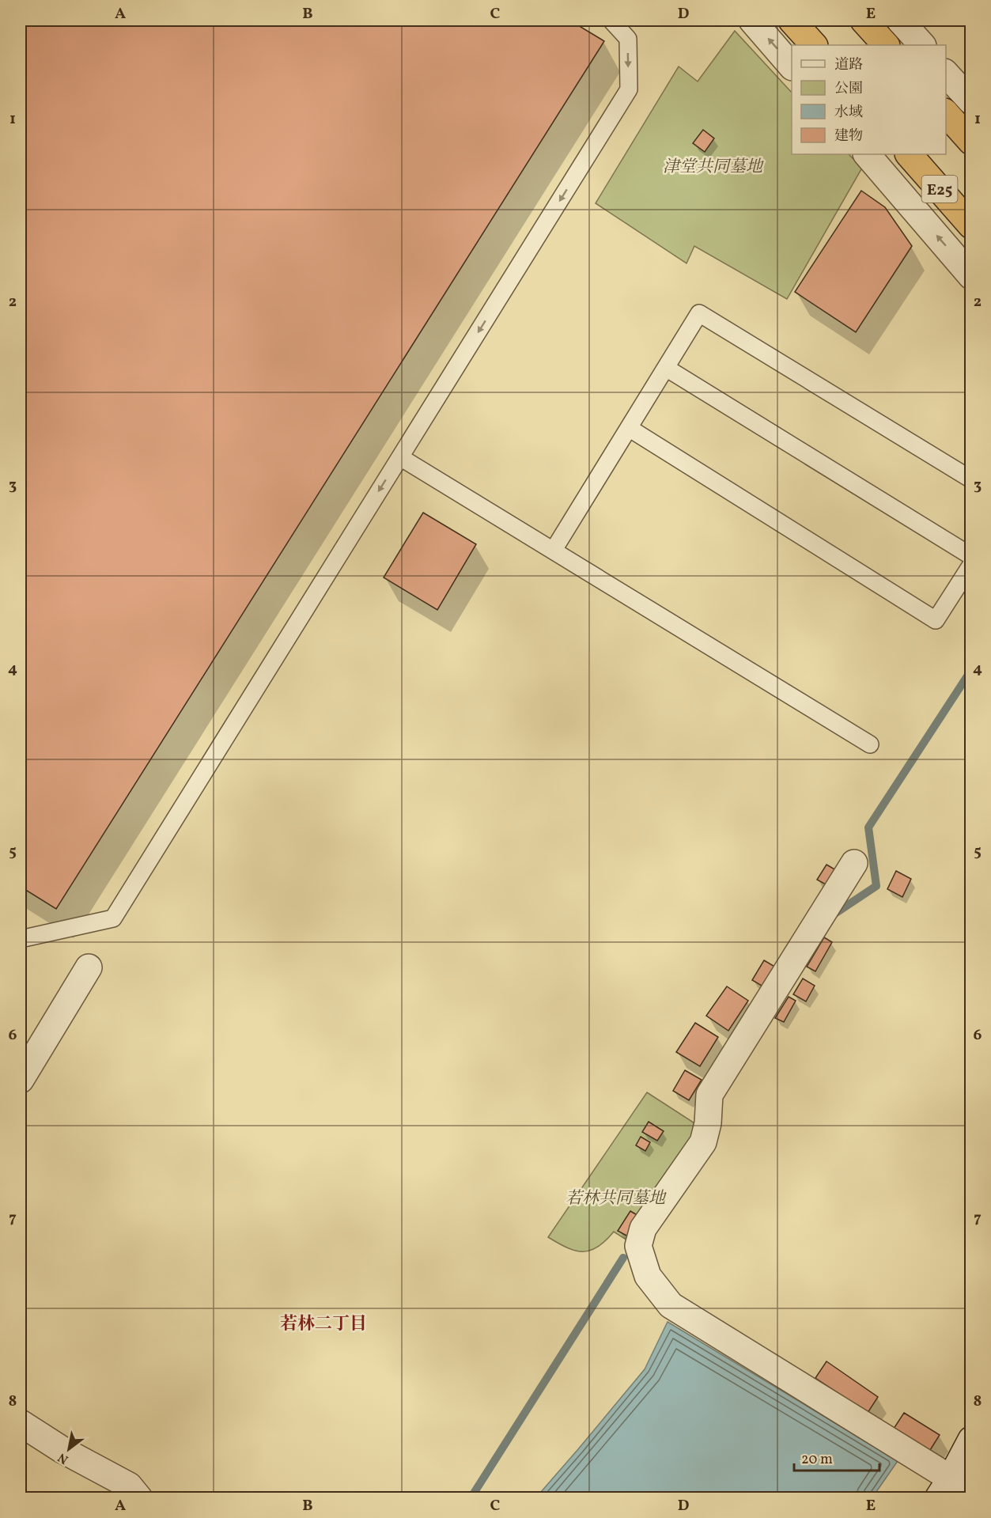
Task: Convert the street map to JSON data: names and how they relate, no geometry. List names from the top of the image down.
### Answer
{
  "streets": {
    "highway": ["E25"]
  },
  "districts": ["若林二丁目"],
  "parks": ["津堂共同墓地", "若林共同墓地"],
  "legend": [
    "道路",
    "公園",
    "水域",
    "建物"
  ],
  "scale_bar": "20 m",
  "north": "bottom left",
  "grid": {
    "columns": [
      "A",
      "B",
      "C",
      "D",
      "E"
    ],
    "rows": [
      "1",
      "2",
      "3",
      "4",
      "5",
      "6",
      "7",
      "8"
    ]
  }
}
